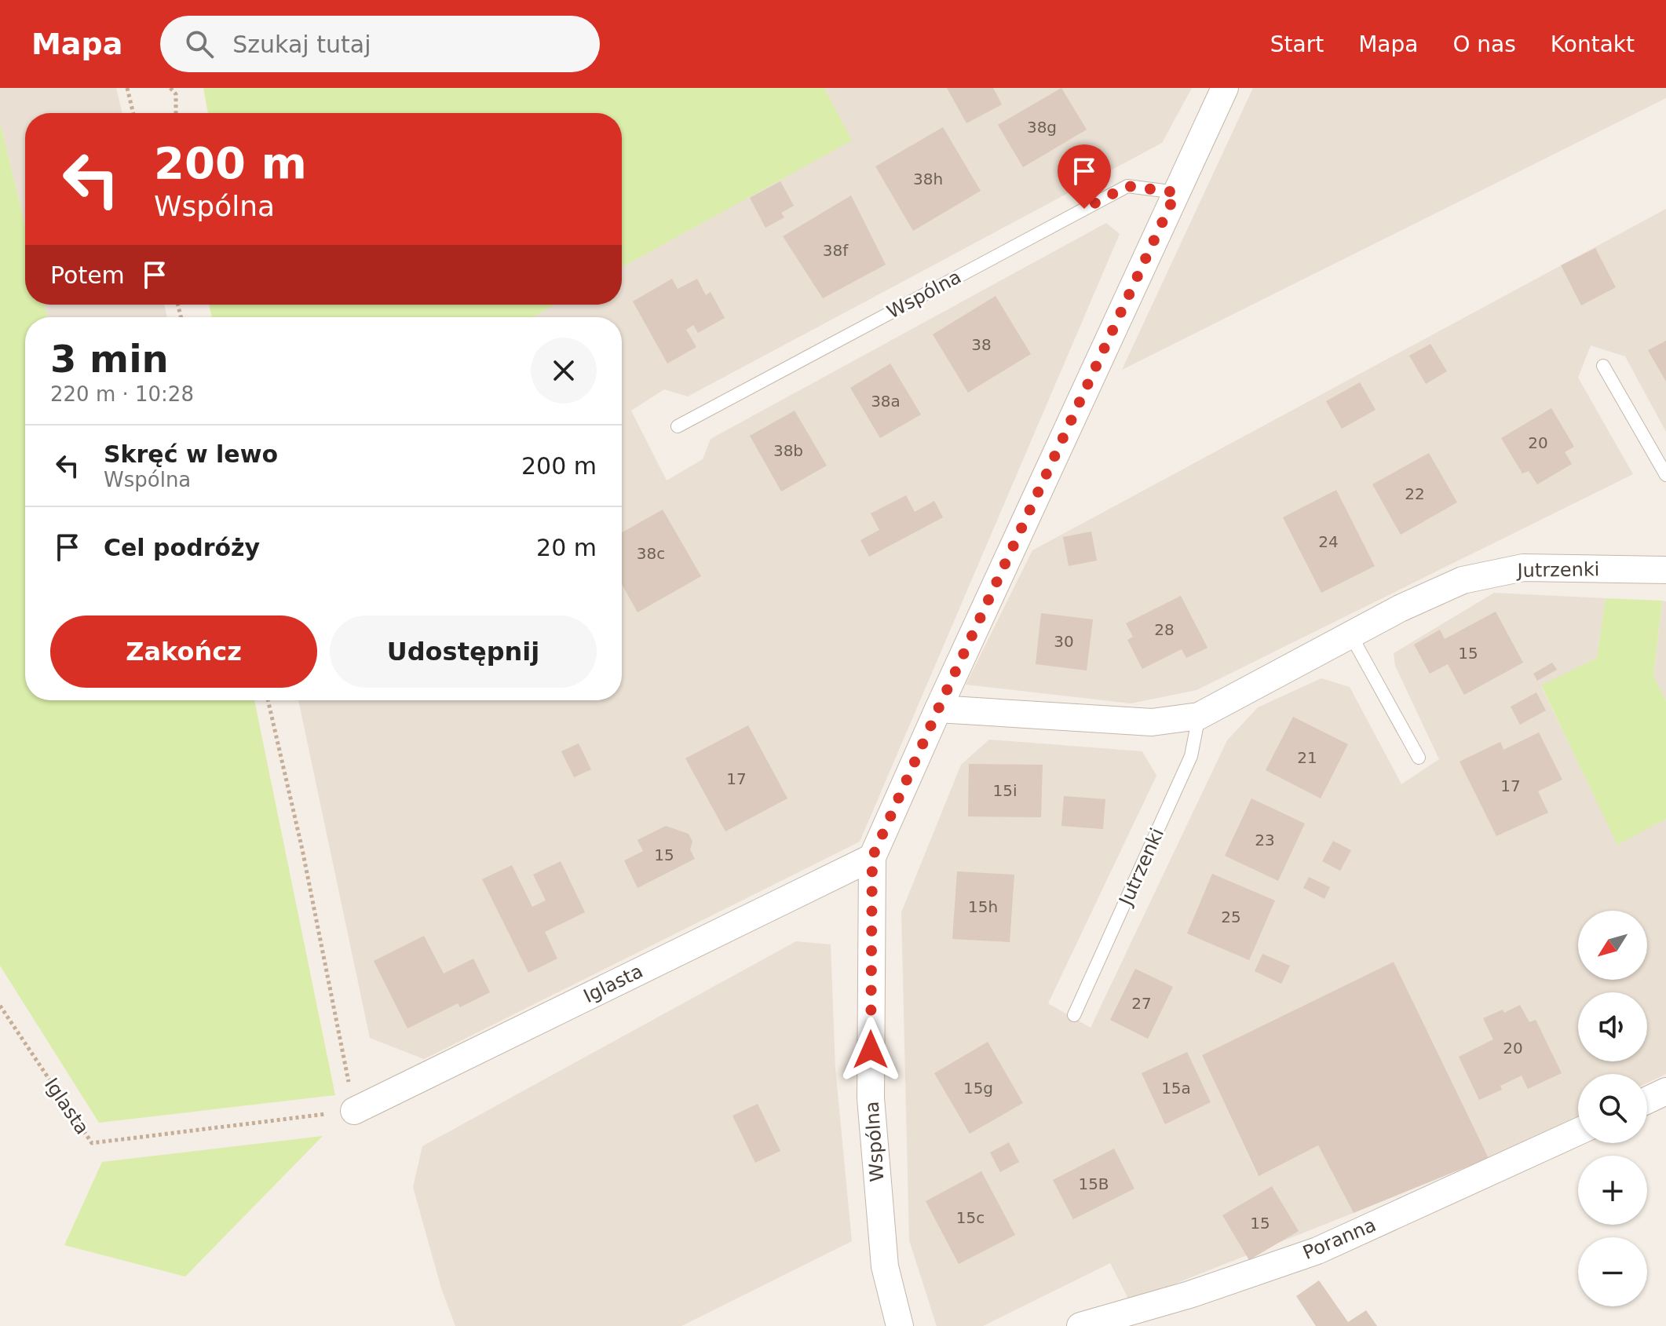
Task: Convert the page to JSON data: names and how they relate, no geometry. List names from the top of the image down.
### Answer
{
  "streets": {
    "street": [
      "Wspólna",
      "Jutrzenki",
      "Iglasta",
      "Poranna"
    ]
  },
  "crossings": [
    ["Wspólna", "Jutrzenki"],
    ["Wspólna", "Iglasta"]
  ],
  "house_numbers": [
    "38g",
    "38h",
    "38f",
    "38",
    "38a",
    "20",
    "38b",
    "22",
    "24",
    "38c",
    "28",
    "30",
    "15",
    "21",
    "17",
    "17",
    "15i",
    "23",
    "15",
    "15h",
    "25",
    "27",
    "20",
    "15g",
    "15a",
    "15B",
    "15c",
    "15"
  ],
  "north": "bottom left",
  "page": {
    "header": "Mapa",
    "search": "Szukaj tutaj",
    "nav": [
      "Start",
      "Mapa",
      "O nas",
      "Kontakt"
    ],
    "turn": ["200 m", "Wspólna"],
    "then": "Potem",
    "heading": ["3 min", "220 m · 10:28"],
    "list": [
      {
        "name": "Skręć w lewo",
        "note": "Wspólna",
        "value": "200 m"
      },
      {
        "name": "Cel podróży",
        "value": "20 m"
      }
    ],
    "buttons": ["Zakończ", "Udostępnij"],
    "map_buttons": ["+", "−"]
  }
}
